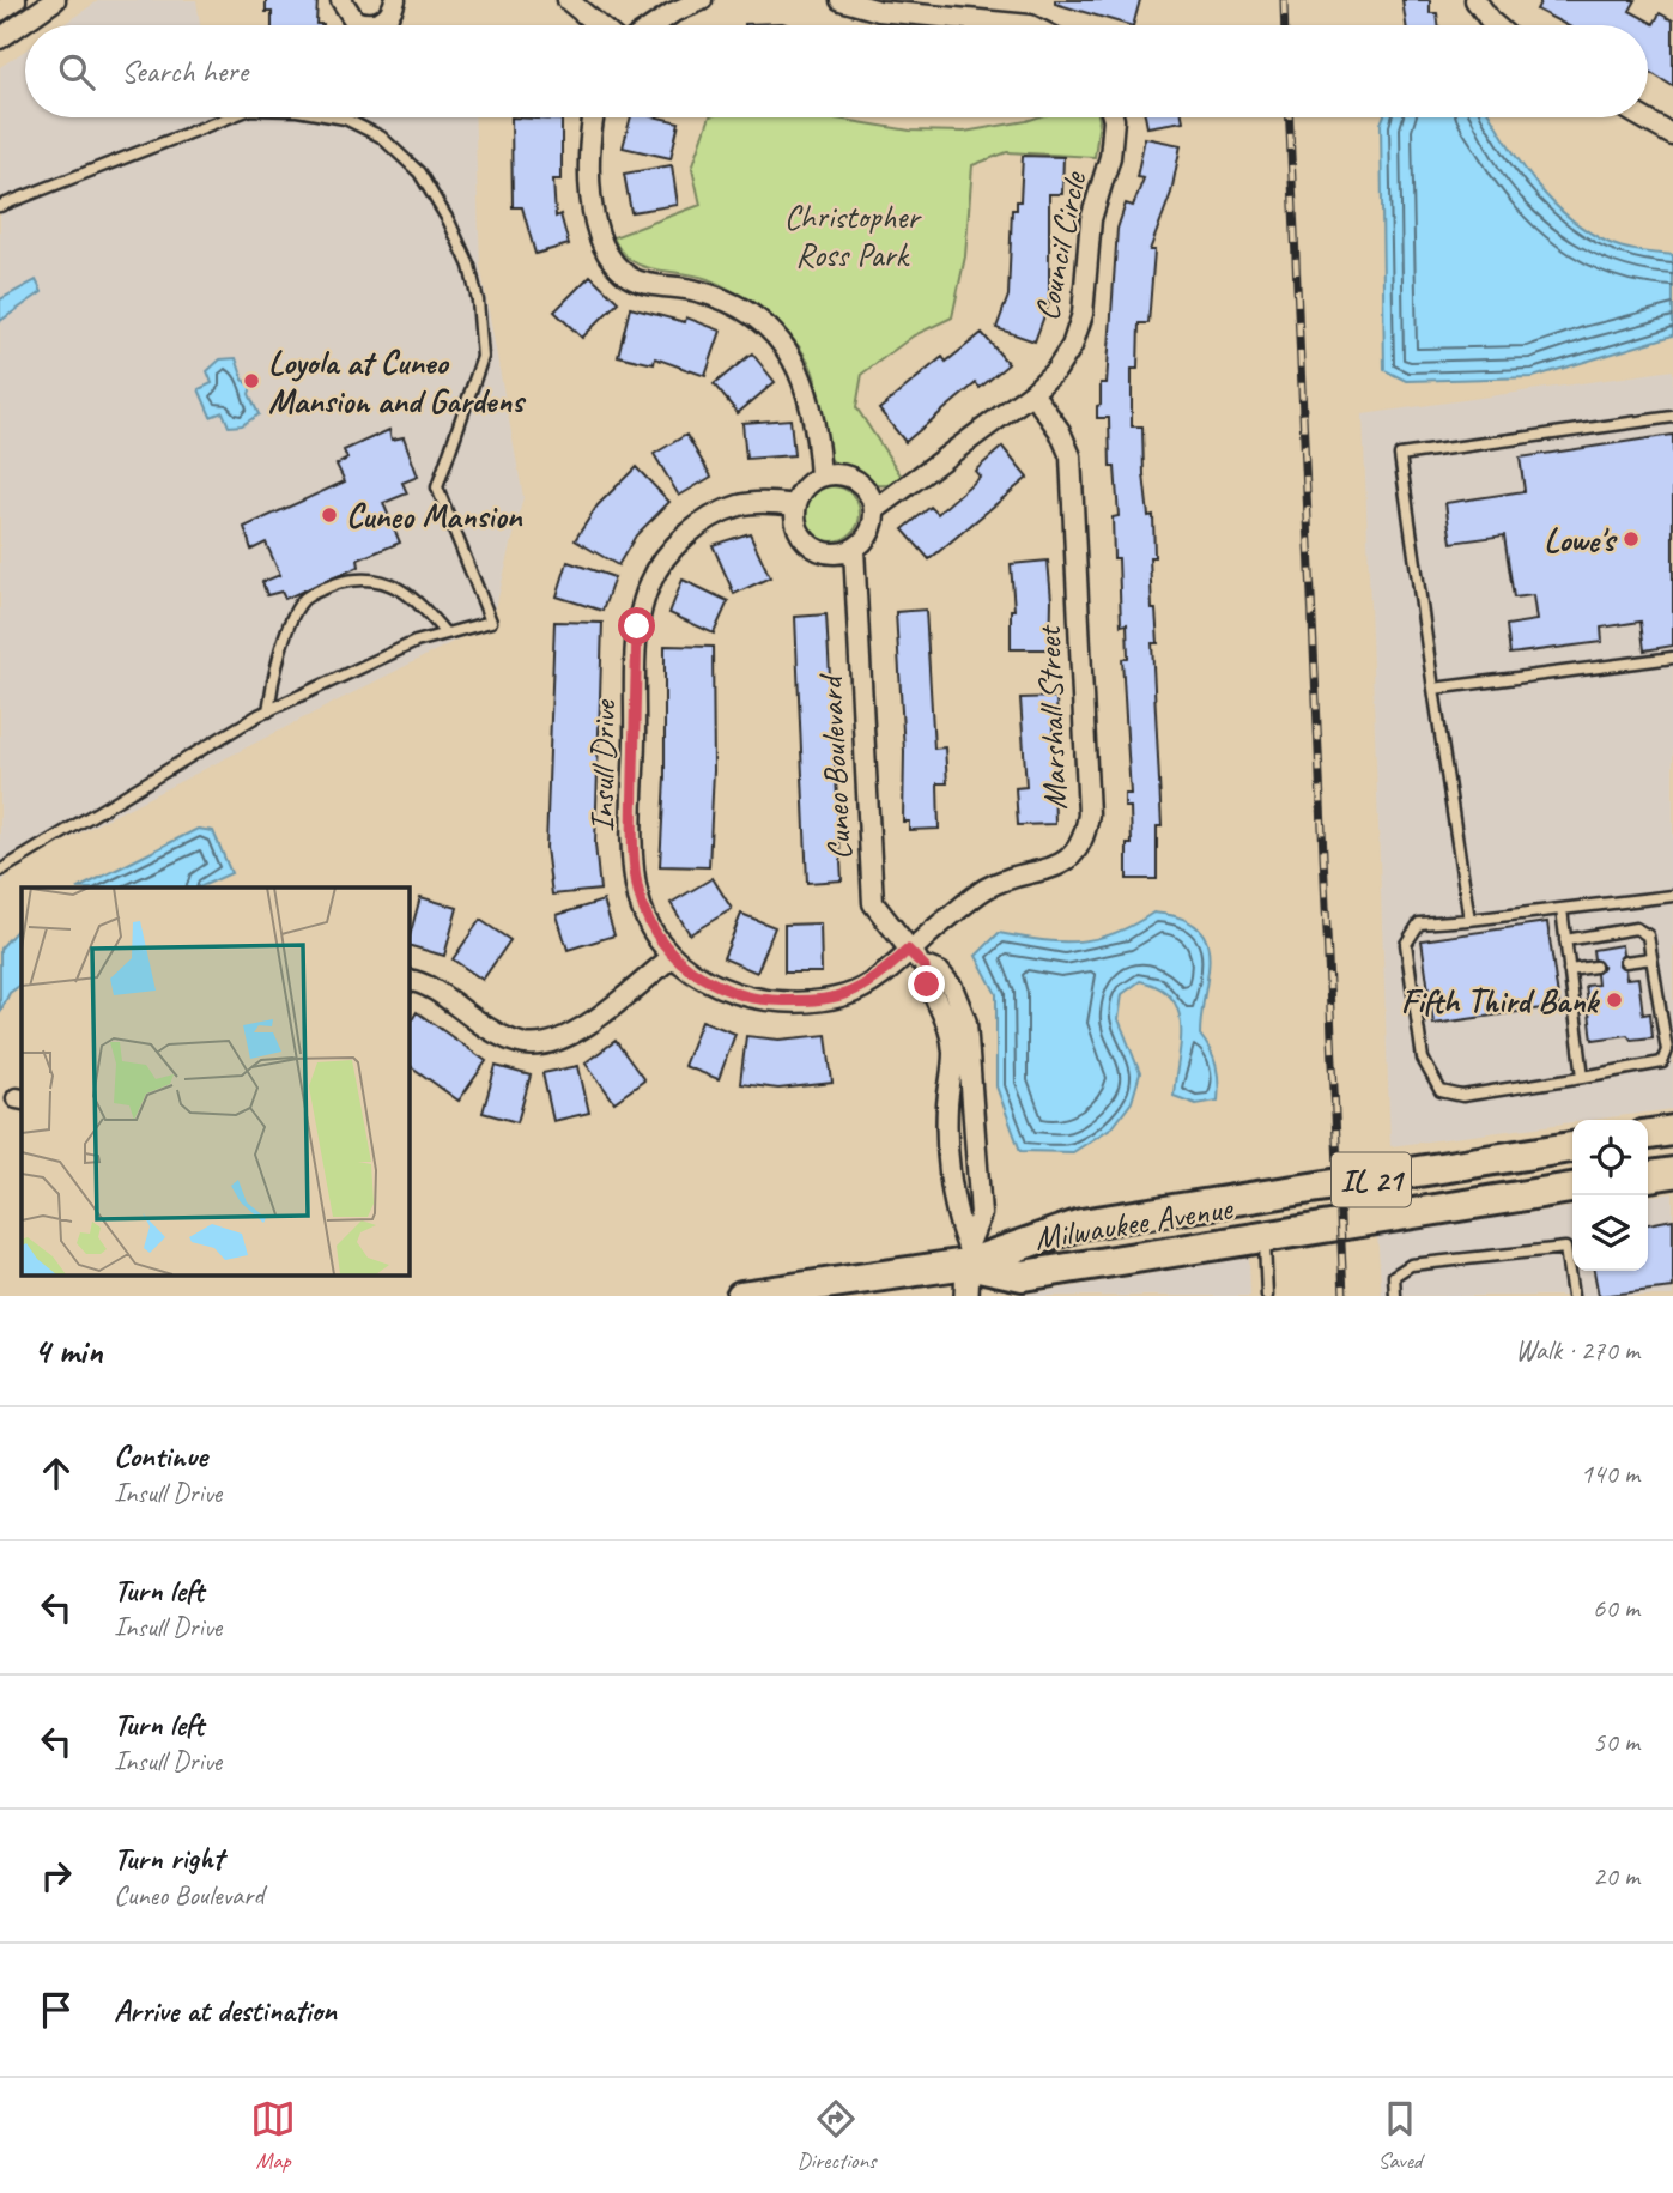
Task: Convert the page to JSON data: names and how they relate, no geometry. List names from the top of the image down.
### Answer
{
  "streets": {
    "main road": ["IL 21", "Milwaukee Avenue"],
    "street": [
      "Council Circle",
      "Marshall Street",
      "Insull Drive",
      "Cuneo Boulevard"
    ]
  },
  "crossings": [
    ["Council Circle", "Marshall Street"],
    ["Council Circle", "Insull Drive"],
    ["Council Circle", "Cuneo Boulevard"],
    ["Marshall Street", "Insull Drive"],
    ["Marshall Street", "Cuneo Boulevard"],
    ["Insull Drive", "Cuneo Boulevard"],
    ["Cuneo Boulevard", "IL 21"],
    ["Cuneo Boulevard", "Milwaukee Avenue"],
    ["IL 21", "Milwaukee Avenue"]
  ],
  "parks": ["Christopher Ross Park"],
  "places": [
    "Loyola at Cuneo Mansion and Gardens",
    "Cuneo Mansion",
    "Lowe's",
    "Fifth Third Bank"
  ],
  "page": {
    "search": "Search here",
    "heading": ["4 min", "Walk · 270 m"],
    "list": [
      ["Continue", "Insull Drive", "140 m"],
      ["Turn left", "Insull Drive", "60 m"],
      ["Turn left", "Insull Drive", "50 m"],
      ["Turn right", "Cuneo Boulevard", "20 m"],
      "Arrive at destination"
    ],
    "nav": ["Map", "Directions", "Saved"]
  }
}
